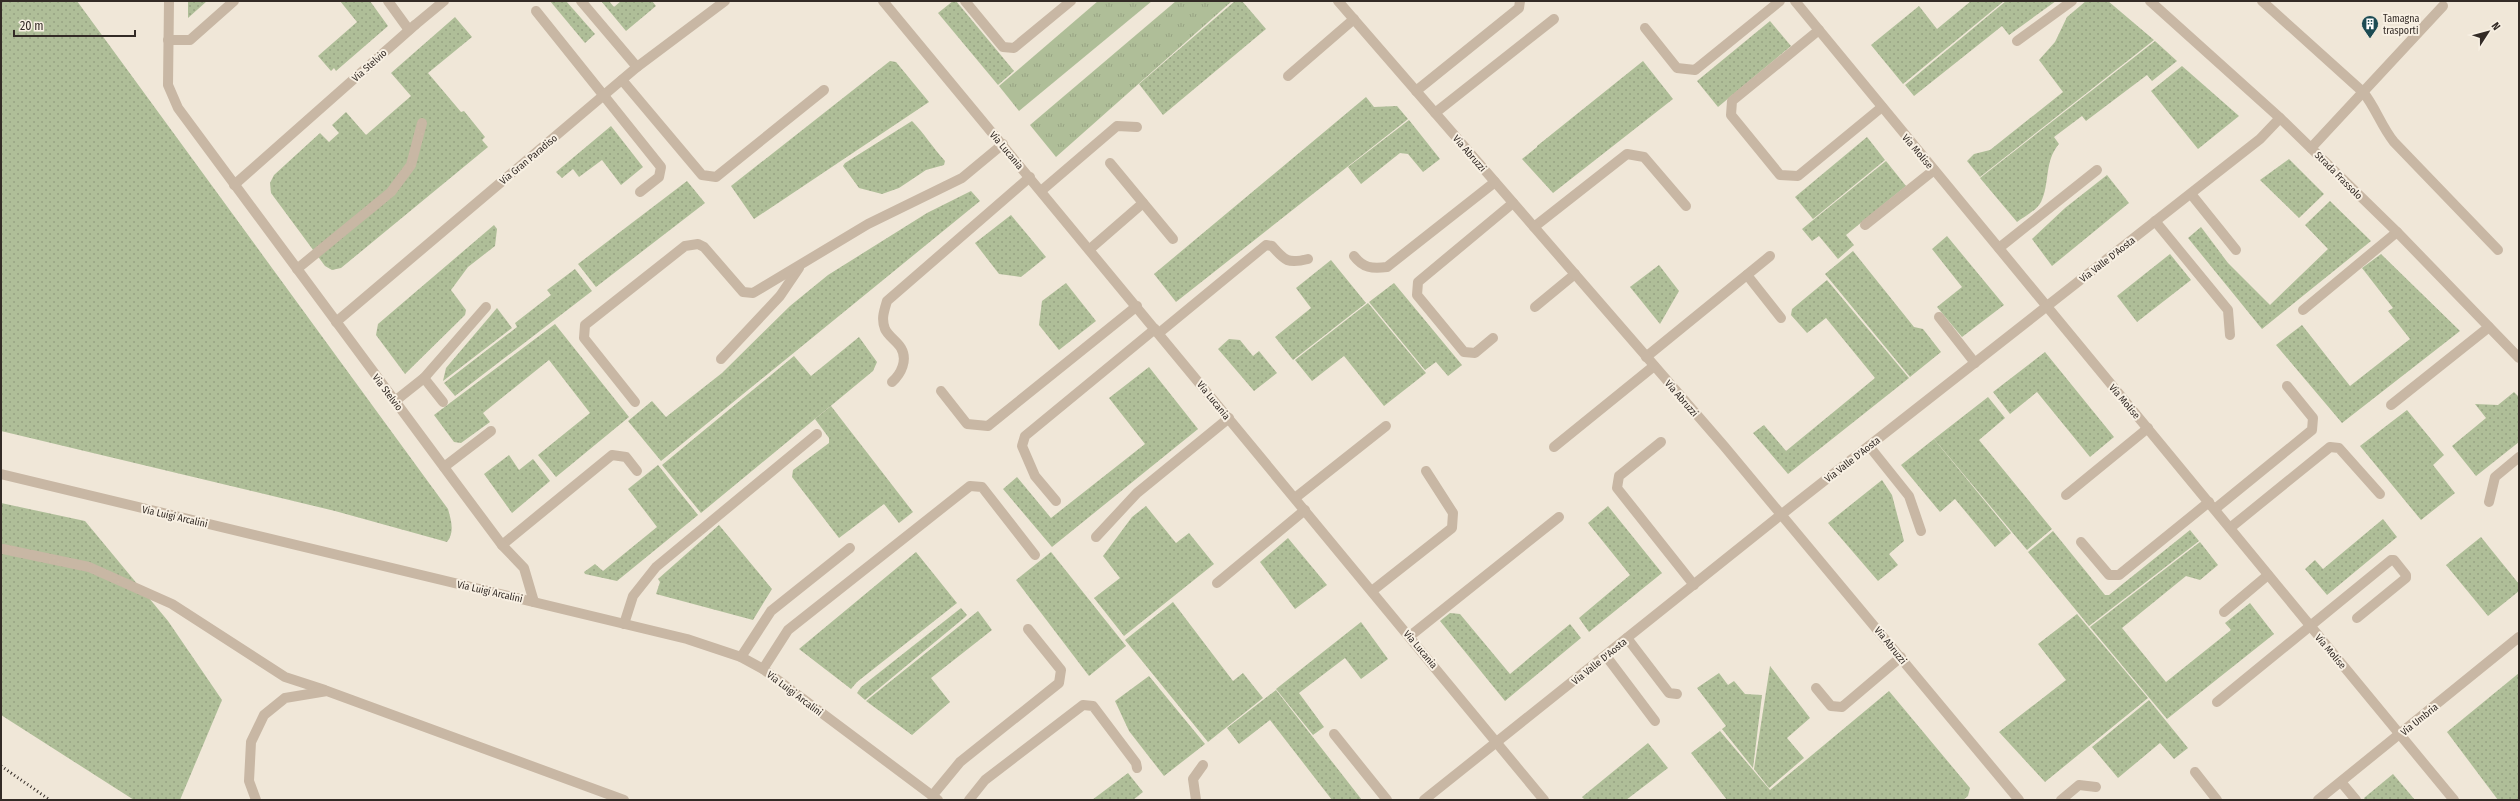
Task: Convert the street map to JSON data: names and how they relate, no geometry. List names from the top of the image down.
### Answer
{
  "streets": {
    "street": [
      "Via Stelvio",
      "Via Lucania",
      "Via Molise",
      "Via Abruzzi",
      "Via Gran Paradiso",
      "Strada Frassolo",
      "Via Valle D'Aosta",
      "Via Luigi Arcalini",
      "Via Umbria"
    ]
  },
  "crossings": [
    ["Via Stelvio", "Via Gran Paradiso"],
    ["Via Stelvio", "Via Luigi Arcalini"],
    ["Via Lucania", "Via Valle D'Aosta"],
    ["Via Molise", "Via Valle D'Aosta"],
    ["Via Molise", "Via Umbria"],
    ["Via Abruzzi", "Via Valle D'Aosta"],
    ["Strada Frassolo", "Via Valle D'Aosta"]
  ],
  "places": {
    "building": ["Tamagna trasporti"]
  },
  "scale_bar": "20 m",
  "north": "top right"
}
